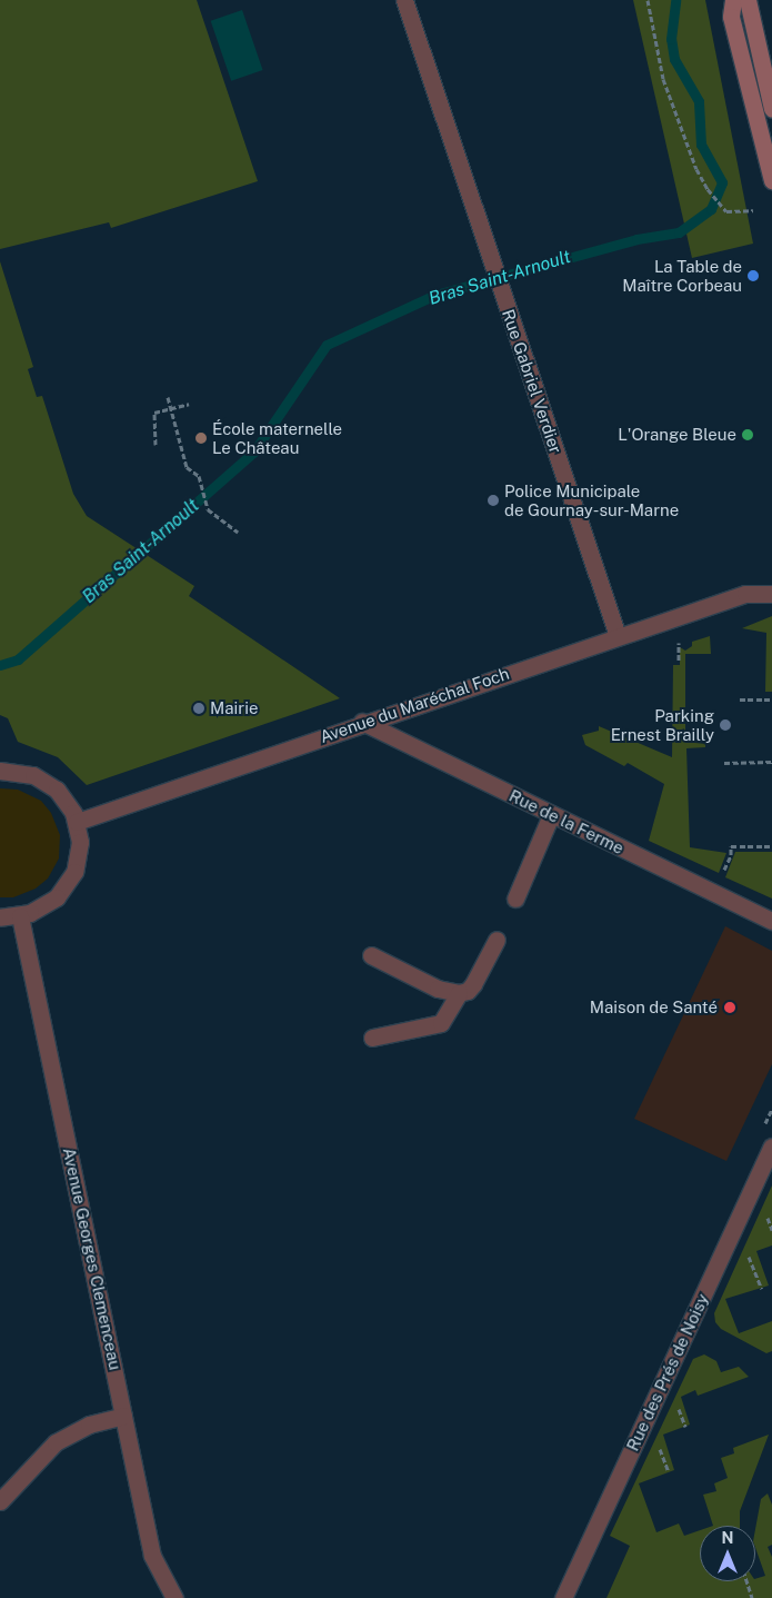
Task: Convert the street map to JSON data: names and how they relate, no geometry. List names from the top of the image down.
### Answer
{
  "streets": {
    "street": [
      "Rue Gabriel Verdier",
      "Avenue du Maréchal Foch",
      "Rue de la Ferme",
      "Avenue Georges Clemenceau",
      "Rue des Prés de Noisy"
    ]
  },
  "crossings": [
    ["Rue Gabriel Verdier", "Avenue du Maréchal Foch"],
    ["Avenue du Maréchal Foch", "Rue de la Ferme"]
  ],
  "water": ["Bras Saint-Arnoult"],
  "places": [
    "La Table de Maître Corbeau",
    "L'Orange Bleue",
    "École maternelle Le Château",
    "Police Municipale de Gournay-sur-Marne",
    "Mairie",
    "Parking Ernest Brailly",
    "Maison de Santé"
  ],
  "north": "top"
}
